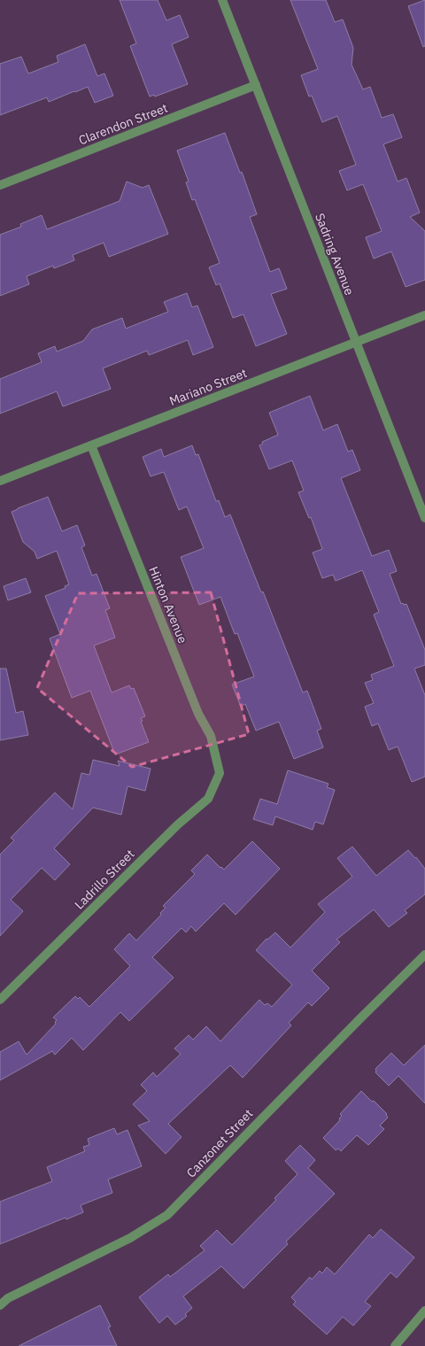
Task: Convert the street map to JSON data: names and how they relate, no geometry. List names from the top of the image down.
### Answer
{
  "streets": {
    "street": [
      "Clarendon Street",
      "Sadring Avenue",
      "Mariano Street",
      "Hinton Avenue",
      "Ladrillo Street",
      "Canzonet Street"
    ]
  },
  "crossings": [
    ["Clarendon Street", "Sadring Avenue"],
    ["Sadring Avenue", "Mariano Street"],
    ["Mariano Street", "Hinton Avenue"],
    ["Hinton Avenue", "Ladrillo Street"]
  ]
}
